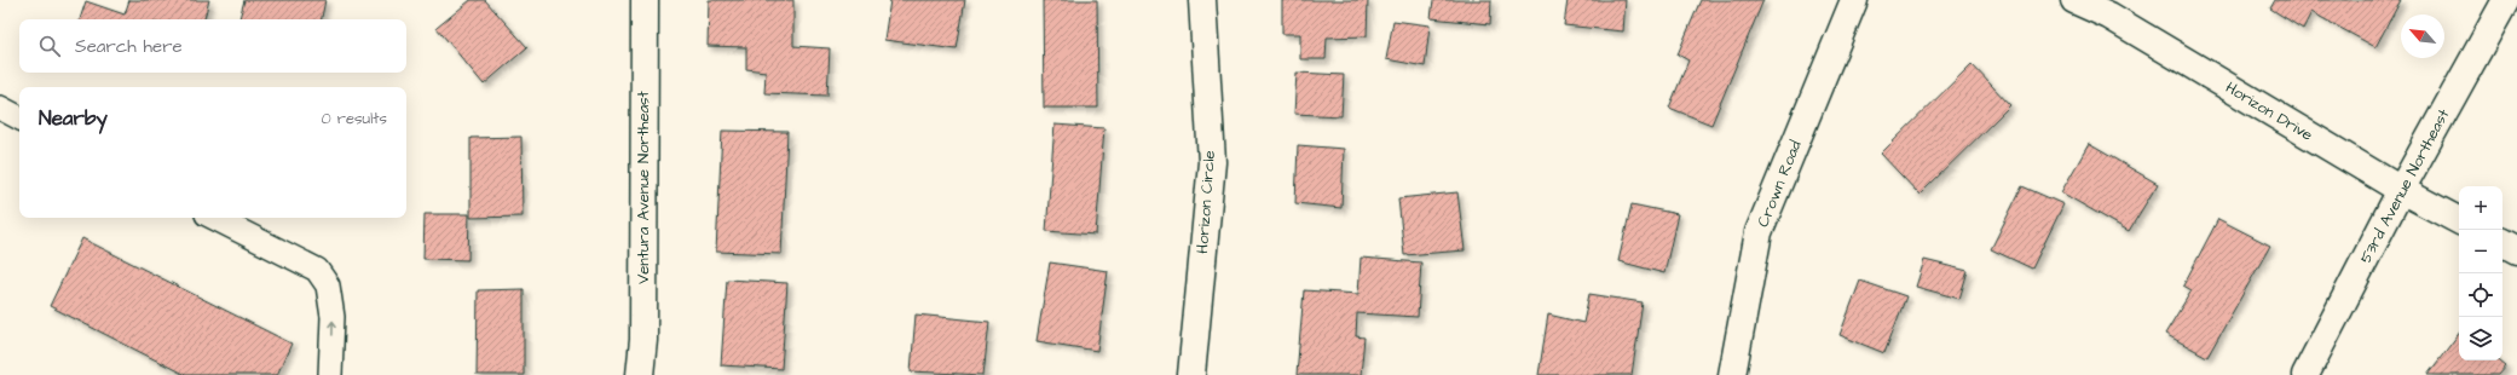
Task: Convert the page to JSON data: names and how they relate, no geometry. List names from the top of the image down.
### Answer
{
  "streets": {
    "street": [
      "Horizon Drive",
      "Crown Road",
      "53rd Avenue Northeast",
      "Ventura Avenue Northeast",
      "Horizon Circle"
    ]
  },
  "crossings": [
    ["Horizon Drive", "53rd Avenue Northeast"]
  ],
  "north": "top left",
  "page": {
    "search": "Search here",
    "heading": ["Nearby", "0 results"],
    "map_buttons": ["+", "−"]
  }
}
